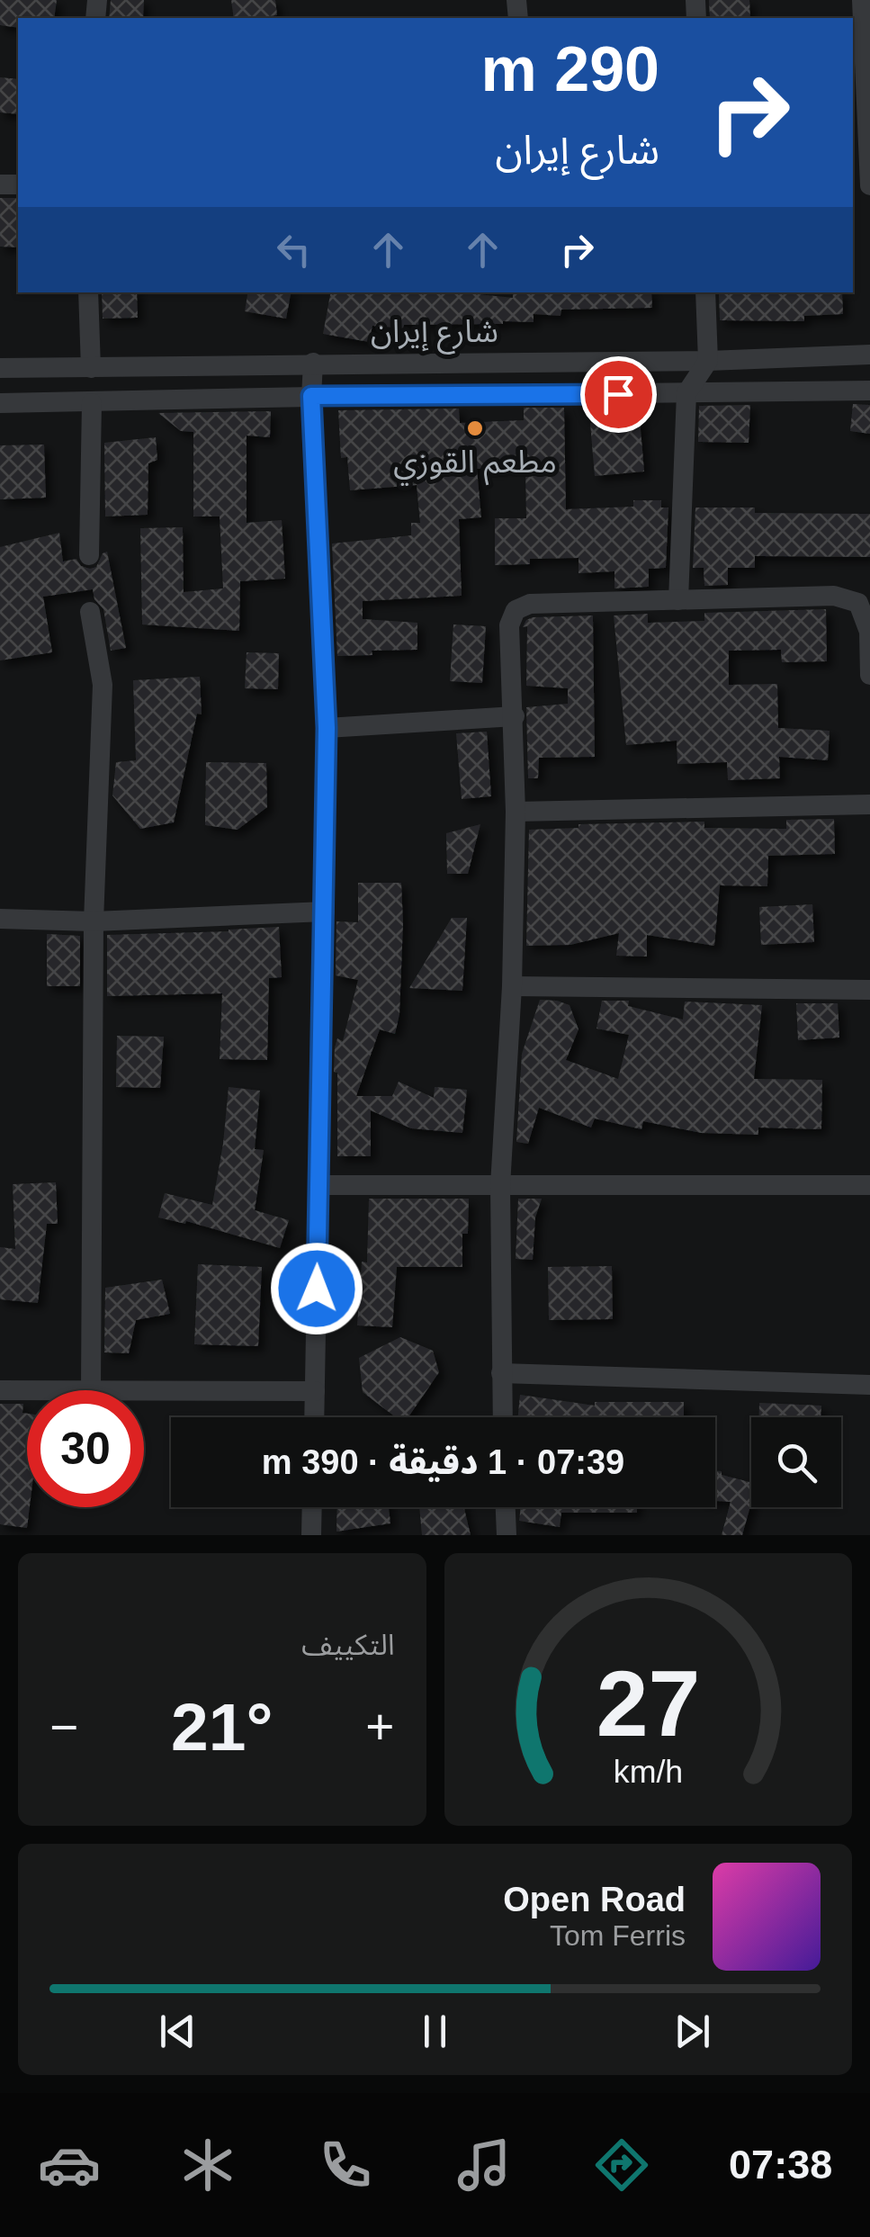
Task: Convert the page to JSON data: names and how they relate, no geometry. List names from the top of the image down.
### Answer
{
  "streets": {
    "street": ["شارع إيران"]
  },
  "places": ["مطعم القوزي"],
  "page": {
    "turn": ["290 m", "شارع إيران"],
    "limit": "30",
    "trip": "07:39 · 1 دقيقة · 390 m",
    "tile": "التكييف",
    "heat": ["−", "21°", "+"],
    "song": ["Open Road", "Tom Ferris"],
    "tabs": "07:38",
    "gauge": ["27", "km/h"]
  }
}
